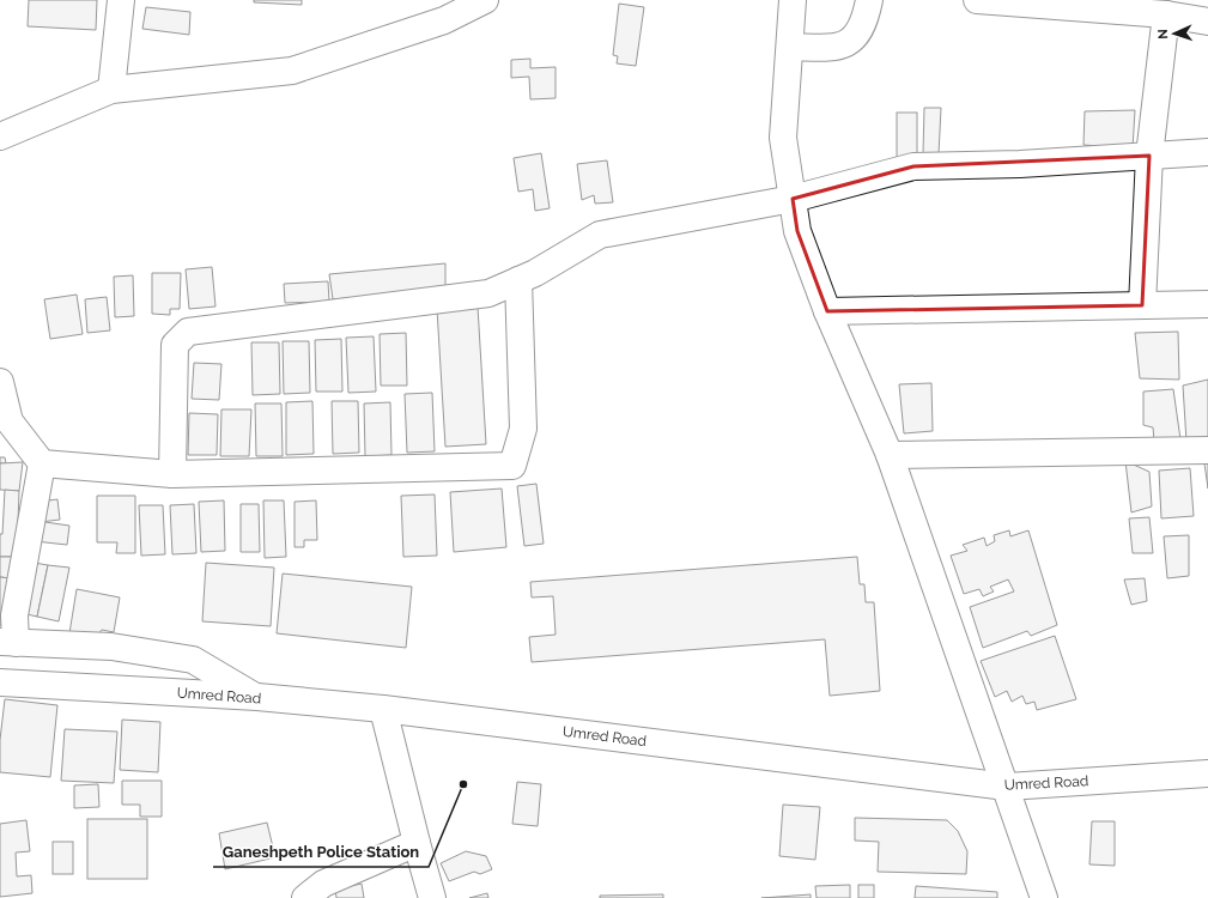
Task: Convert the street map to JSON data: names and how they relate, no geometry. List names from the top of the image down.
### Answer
{
  "streets": {
    "street": ["Umred Road"]
  },
  "places": ["Ganeshpeth Police Station"],
  "north": "left"
}
